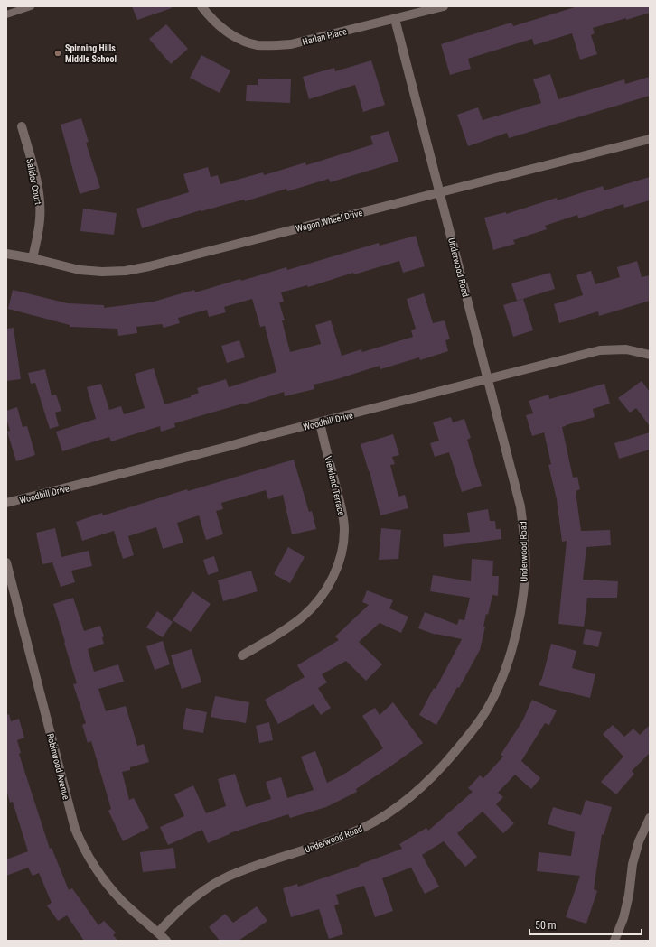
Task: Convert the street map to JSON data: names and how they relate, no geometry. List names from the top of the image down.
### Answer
{
  "streets": {
    "street": [
      "Harlan Place",
      "Salidor Court",
      "Wagon Wheel Drive",
      "Underwood Road",
      "Woodhill Drive",
      "Viewland Terrace",
      "Robinwood Avenue"
    ]
  },
  "crossings": [
    ["Harlan Place", "Underwood Road"],
    ["Salidor Court", "Wagon Wheel Drive"],
    ["Wagon Wheel Drive", "Underwood Road"],
    ["Underwood Road", "Woodhill Drive"],
    ["Underwood Road", "Robinwood Avenue"],
    ["Woodhill Drive", "Viewland Terrace"]
  ],
  "places": ["Spinning Hills Middle School"],
  "scale_bar": "50 m"
}
